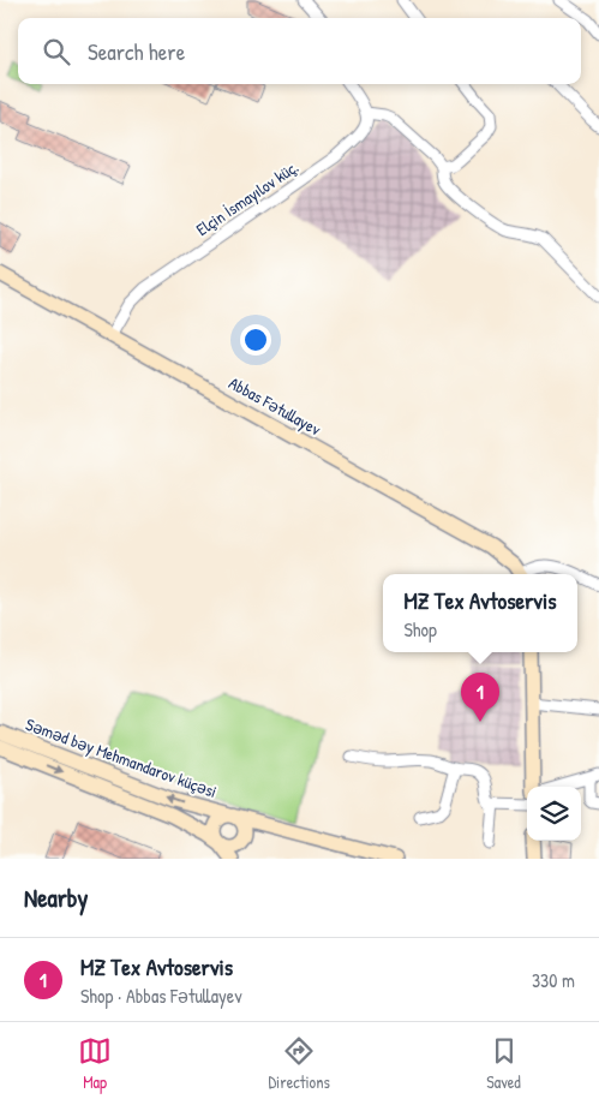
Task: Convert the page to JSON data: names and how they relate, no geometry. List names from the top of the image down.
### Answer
{
  "streets": {
    "main road": ["Abbas Fətullayev", "Səməd bəy Mehmandarov küçəsi"],
    "street": ["Elçin İsmayılov küç."]
  },
  "crossings": [
    ["Elçin İsmayılov küç.", "Abbas Fətullayev"]
  ],
  "page": {
    "search": "Search here",
    "popup": ["MZ Tex Avtoservis", "Shop"],
    "pins": "1",
    "heading": "Nearby",
    "list": [
      {
        "mark": "1",
        "name": "MZ Tex Avtoservis",
        "note": "Shop · Abbas Fətullayev",
        "value": "330 m"
      }
    ],
    "nav": ["Map", "Directions", "Saved"]
  }
}
